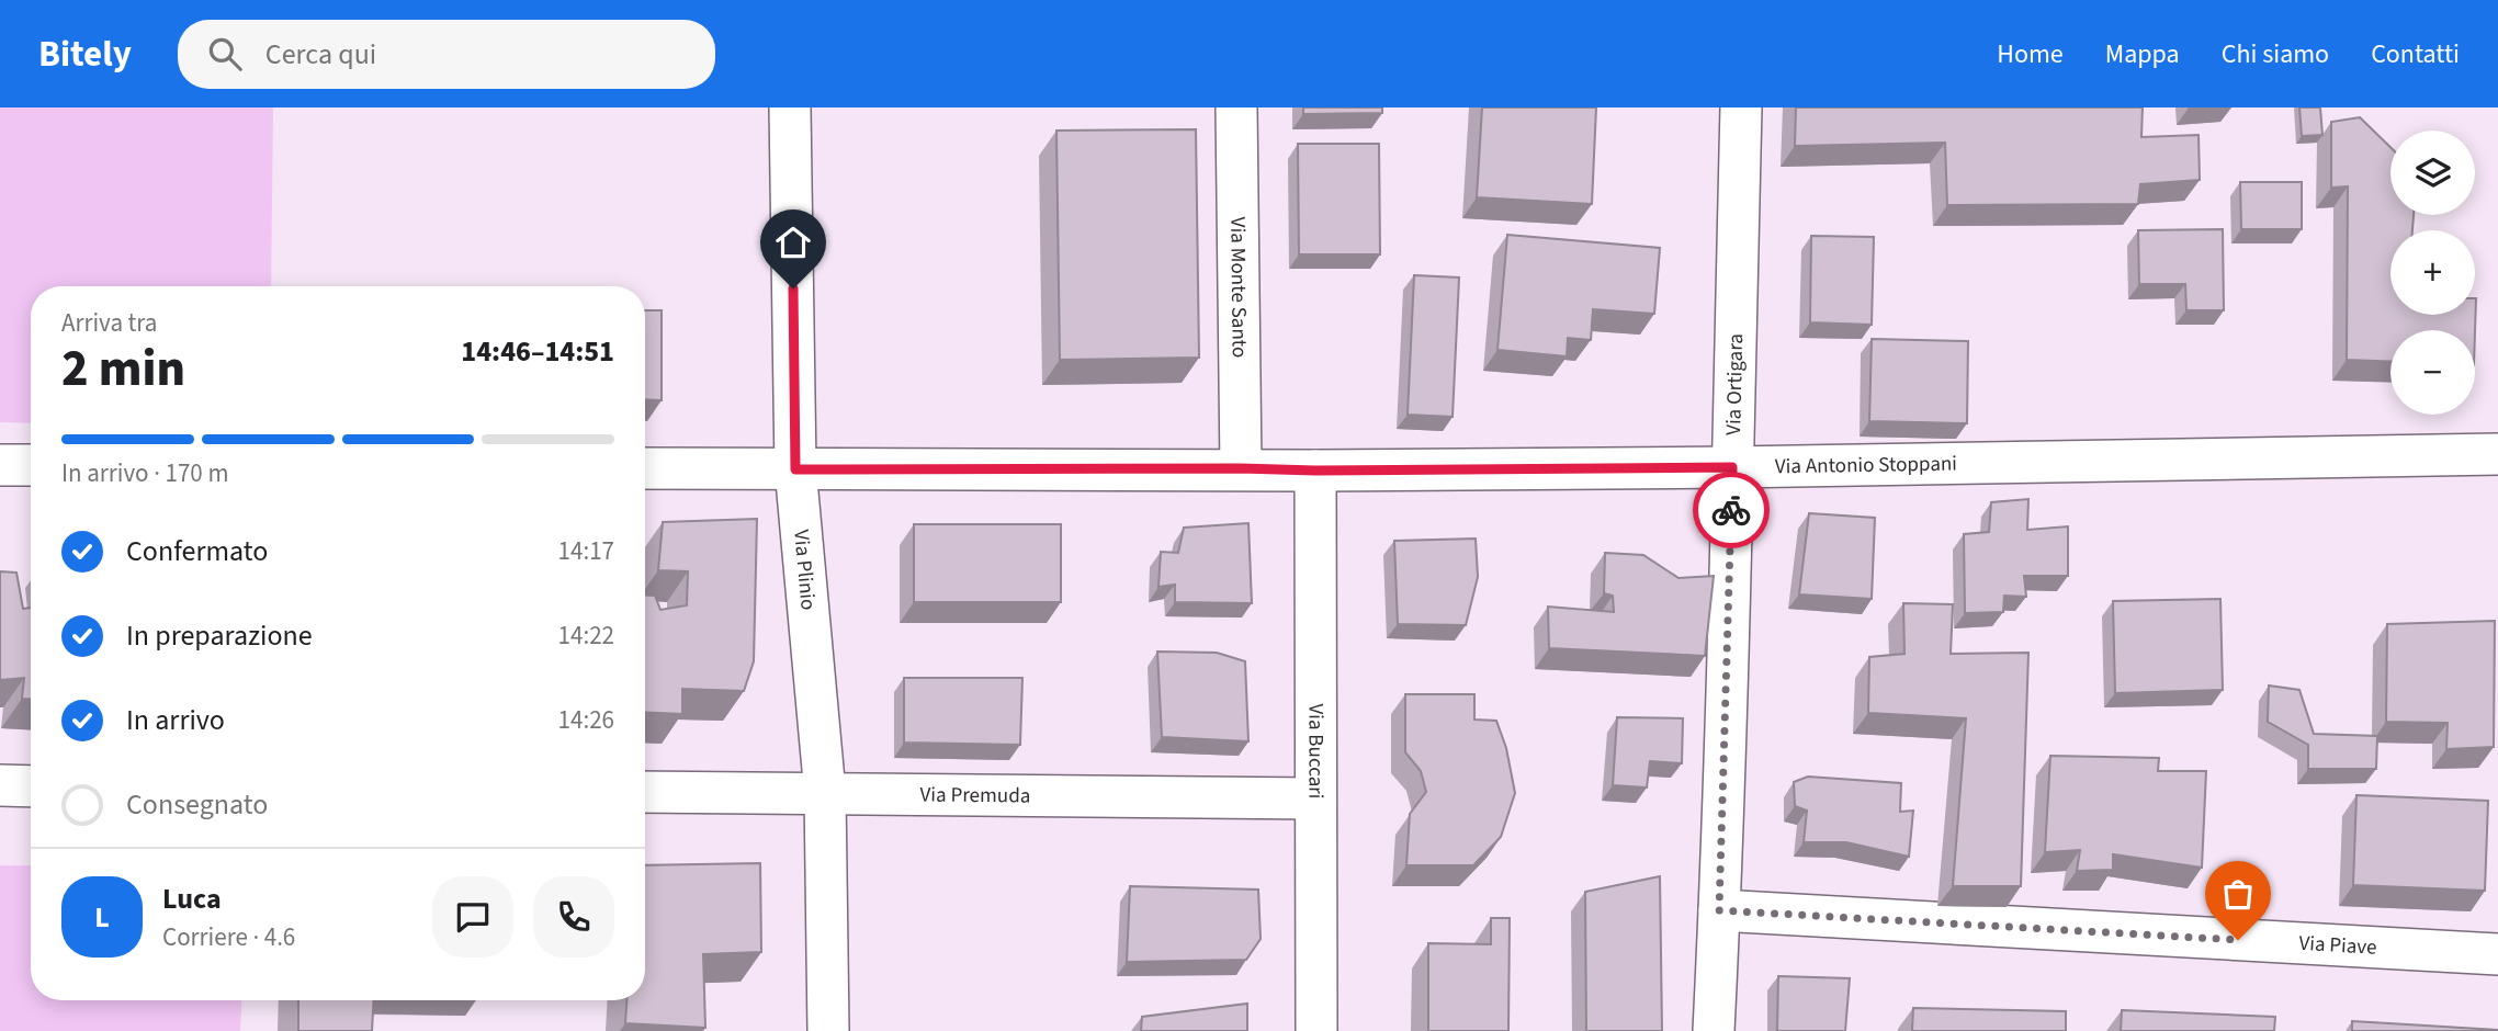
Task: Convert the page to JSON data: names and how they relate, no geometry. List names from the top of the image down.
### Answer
{
  "streets": {
    "street": [
      "Via Monte Santo",
      "Via Ortigara",
      "Via Antonio Stoppani",
      "Via Plinio",
      "Via Buccari",
      "Via Premuda",
      "Via Piave"
    ]
  },
  "crossings": [
    ["Via Monte Santo", "Via Antonio Stoppani"],
    ["Via Ortigara", "Via Antonio Stoppani"],
    ["Via Ortigara", "Via Piave"],
    ["Via Antonio Stoppani", "Via Plinio"],
    ["Via Antonio Stoppani", "Via Buccari"],
    ["Via Plinio", "Via Premuda"],
    ["Via Buccari", "Via Premuda"]
  ],
  "page": {
    "header": "Bitely",
    "search": "Cerca qui",
    "nav": [
      "Home",
      "Mappa",
      "Chi siamo",
      "Contatti"
    ],
    "map_buttons": ["+", "−"],
    "heading": ["2 min", "Arriva tra", "14:46–14:51"],
    "panel": ["Luca", "Corriere · 4.6"],
    "bar": "In arrivo · 170 m",
    "list": [
      ["Confermato", "14:17"],
      ["In preparazione", "14:22"],
      ["In arrivo", "14:26"],
      "Consegnato"
    ],
    "round": "L"
  }
}
